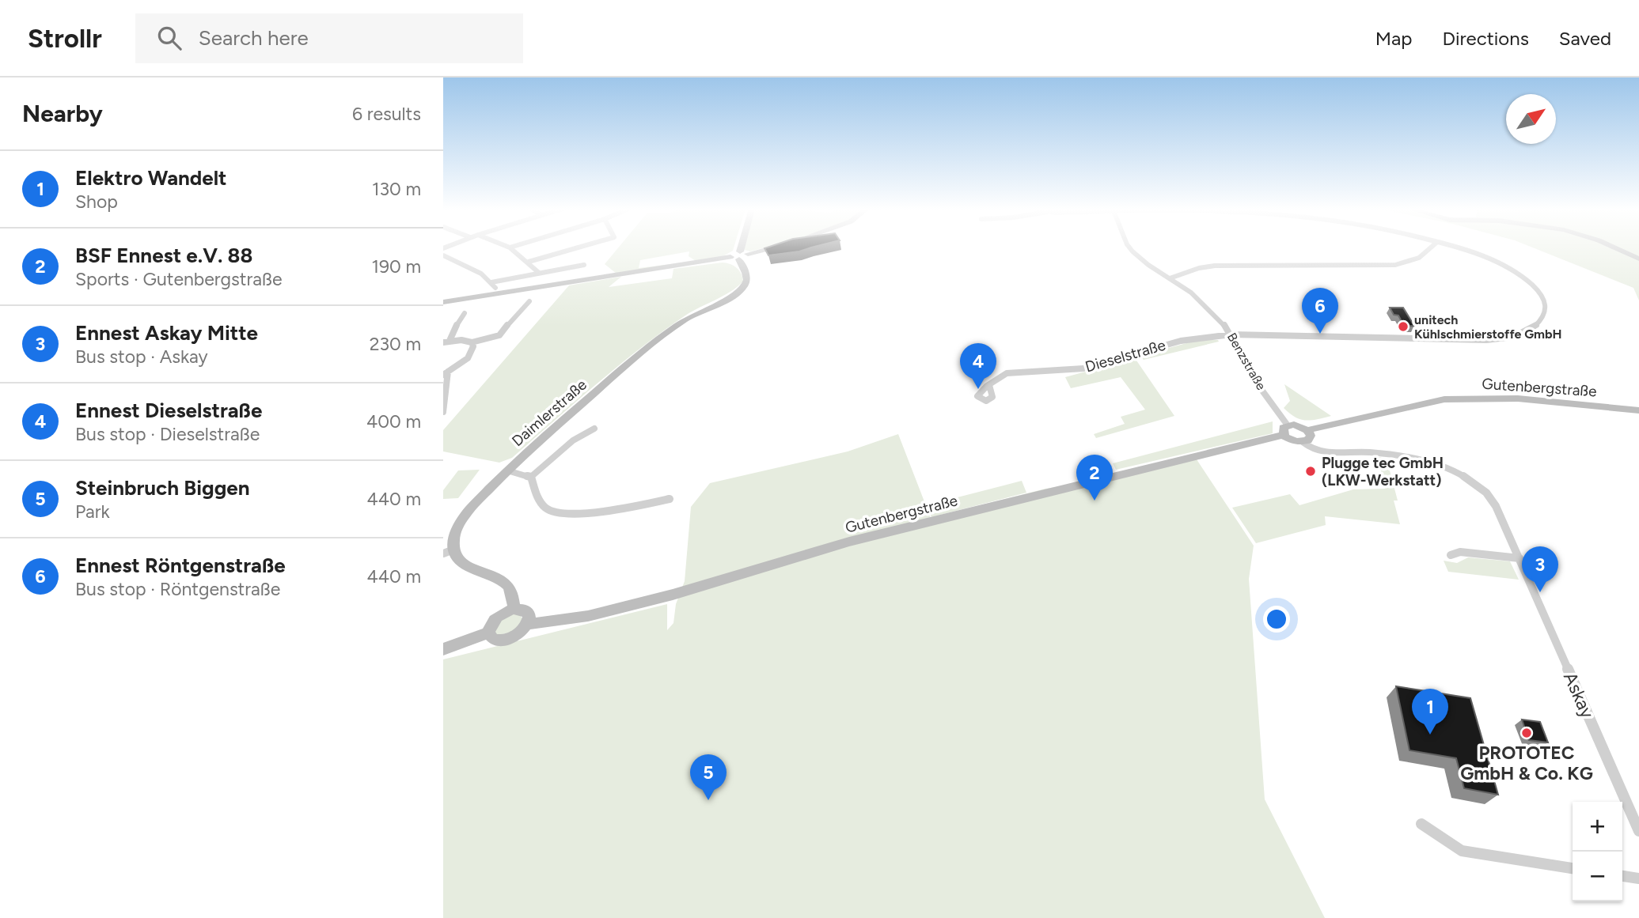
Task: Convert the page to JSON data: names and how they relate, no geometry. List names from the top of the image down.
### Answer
{
  "streets": {
    "main road": ["Gutenbergstraße", "Daimlerstraße"],
    "street": ["Dieselstraße", "Benzstraße", "Askay"]
  },
  "crossings": [
    ["Dieselstraße", "Benzstraße"],
    ["Benzstraße", "Gutenbergstraße"]
  ],
  "places": ["unitech Kühlschmierstoffe GmbH", "Plugge tec GmbH (LKW-Werkstatt)", "PROTOTEC GmbH & Co. KG"],
  "north": "top right",
  "page": {
    "header": "Strollr",
    "search": "Search here",
    "nav": ["Map", "Directions", "Saved"],
    "heading": ["Nearby", "6 results"],
    "list": [
      {
        "mark": "1",
        "name": "Elektro Wandelt",
        "note": "Shop",
        "value": "130 m"
      },
      {
        "mark": "2",
        "name": "BSF Ennest e.V. 88",
        "note": "Sports · Gutenbergstraße",
        "value": "190 m"
      },
      {
        "mark": "3",
        "name": "Ennest Askay Mitte",
        "note": "Bus stop · Askay",
        "value": "230 m"
      },
      {
        "mark": "4",
        "name": "Ennest Dieselstraße",
        "note": "Bus stop · Dieselstraße",
        "value": "400 m"
      },
      {
        "mark": "5",
        "name": "Steinbruch Biggen",
        "note": "Park",
        "value": "440 m"
      },
      {
        "mark": "6",
        "name": "Ennest Röntgenstraße",
        "note": "Bus stop · Röntgenstraße",
        "value": "440 m"
      }
    ],
    "pins": [
      "6",
      "4",
      "2",
      "3",
      "1",
      "5"
    ],
    "map_buttons": ["+", "−"]
  }
}
